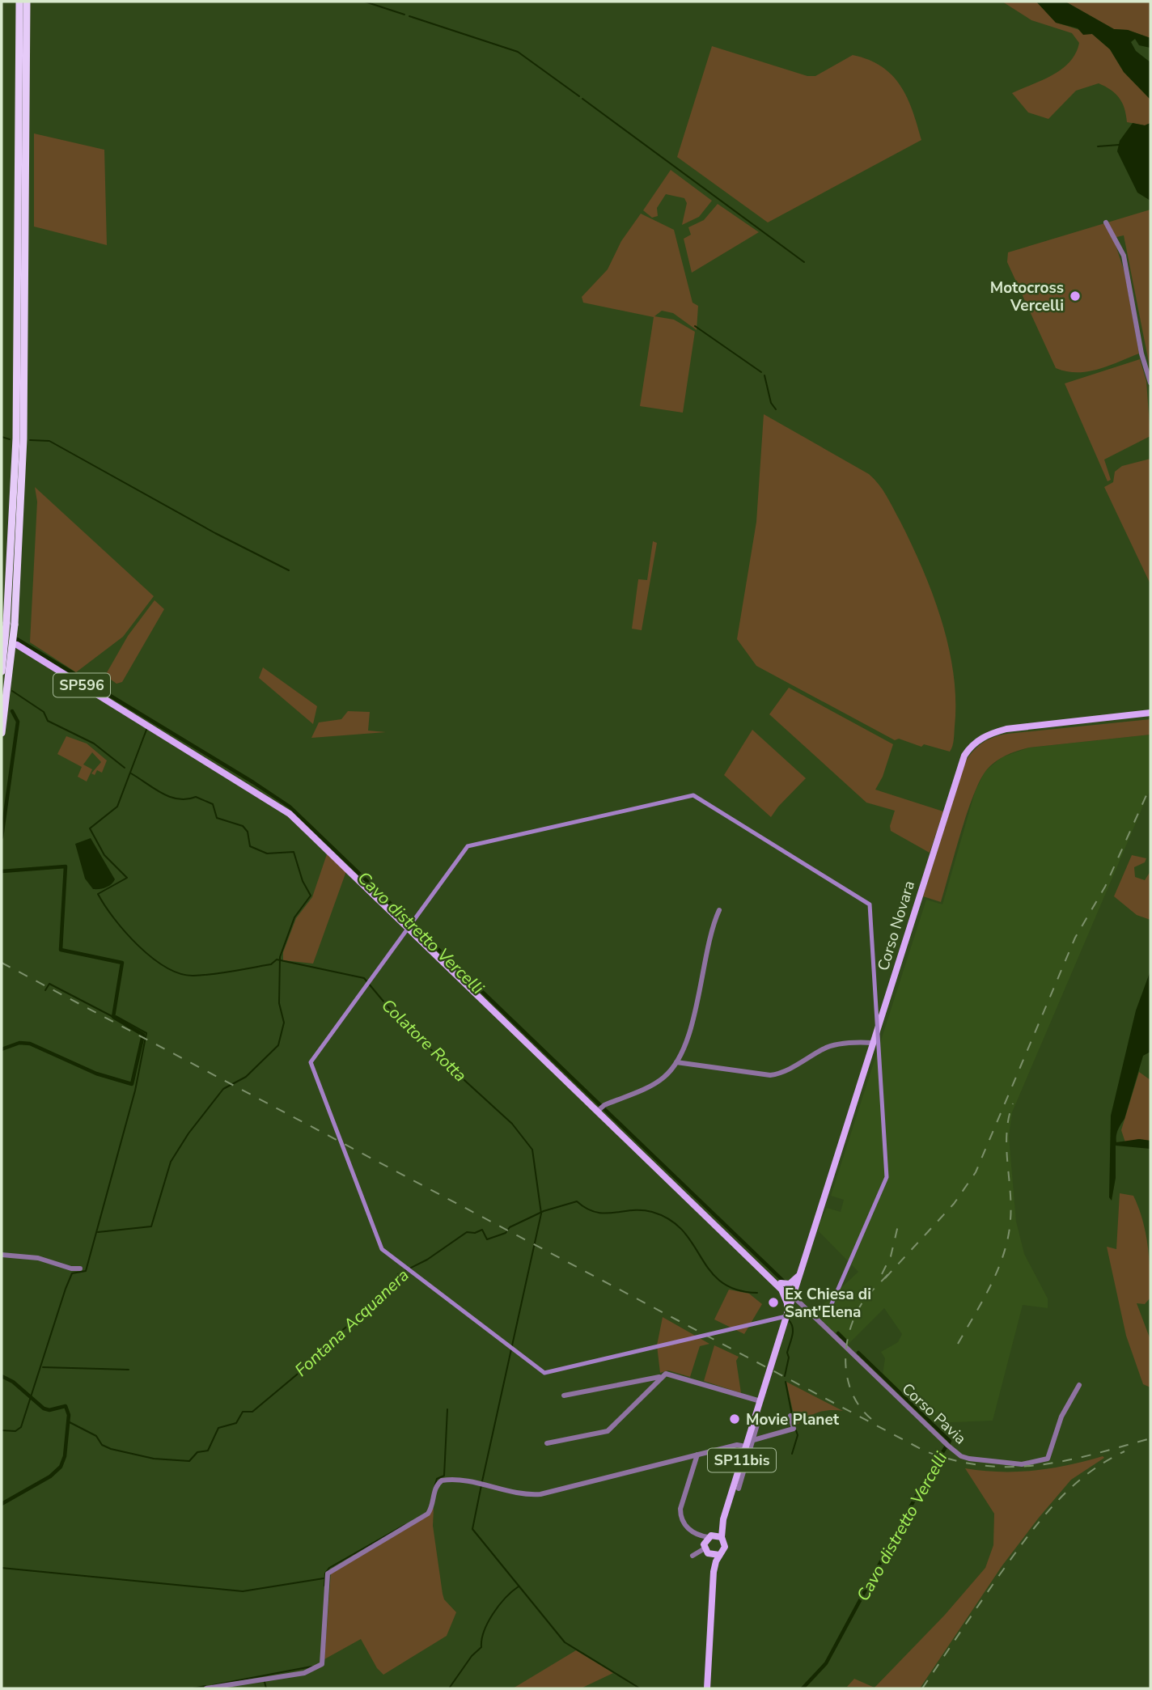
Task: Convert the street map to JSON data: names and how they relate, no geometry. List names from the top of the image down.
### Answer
{
  "streets": {
    "main road": ["SP596", "Corso Novara", "SP11bis"],
    "street": ["Corso Pavia"]
  },
  "crossings": [
    ["Corso Novara", "Corso Pavia"],
    ["Corso Novara", "SP11bis"]
  ],
  "water": ["Cavo distretto Vercelli", "Colatore Rotta", "Fontana Acquanera"],
  "places": ["Motocross Vercelli", "Ex Chiesa di Sant'Elena", "Movie Planet"]
}
